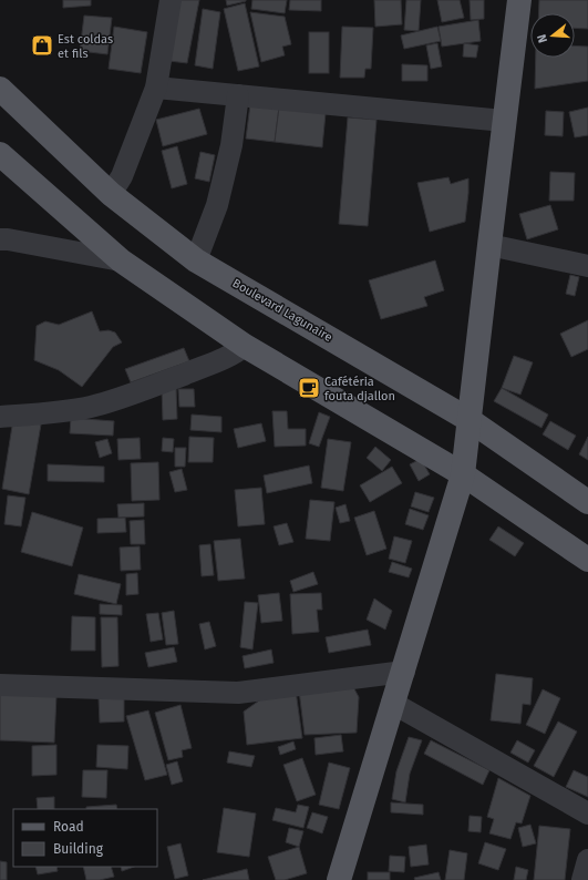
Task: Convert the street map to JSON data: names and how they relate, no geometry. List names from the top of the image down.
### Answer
{
  "streets": {
    "main road": ["Boulevard Lagunaire"]
  },
  "places": {
    "shop": ["Est coldas et fils"],
    "cafe": ["Cafétéria fouta djallon"]
  },
  "legend": ["Road", "Building"],
  "north": "left"
}
